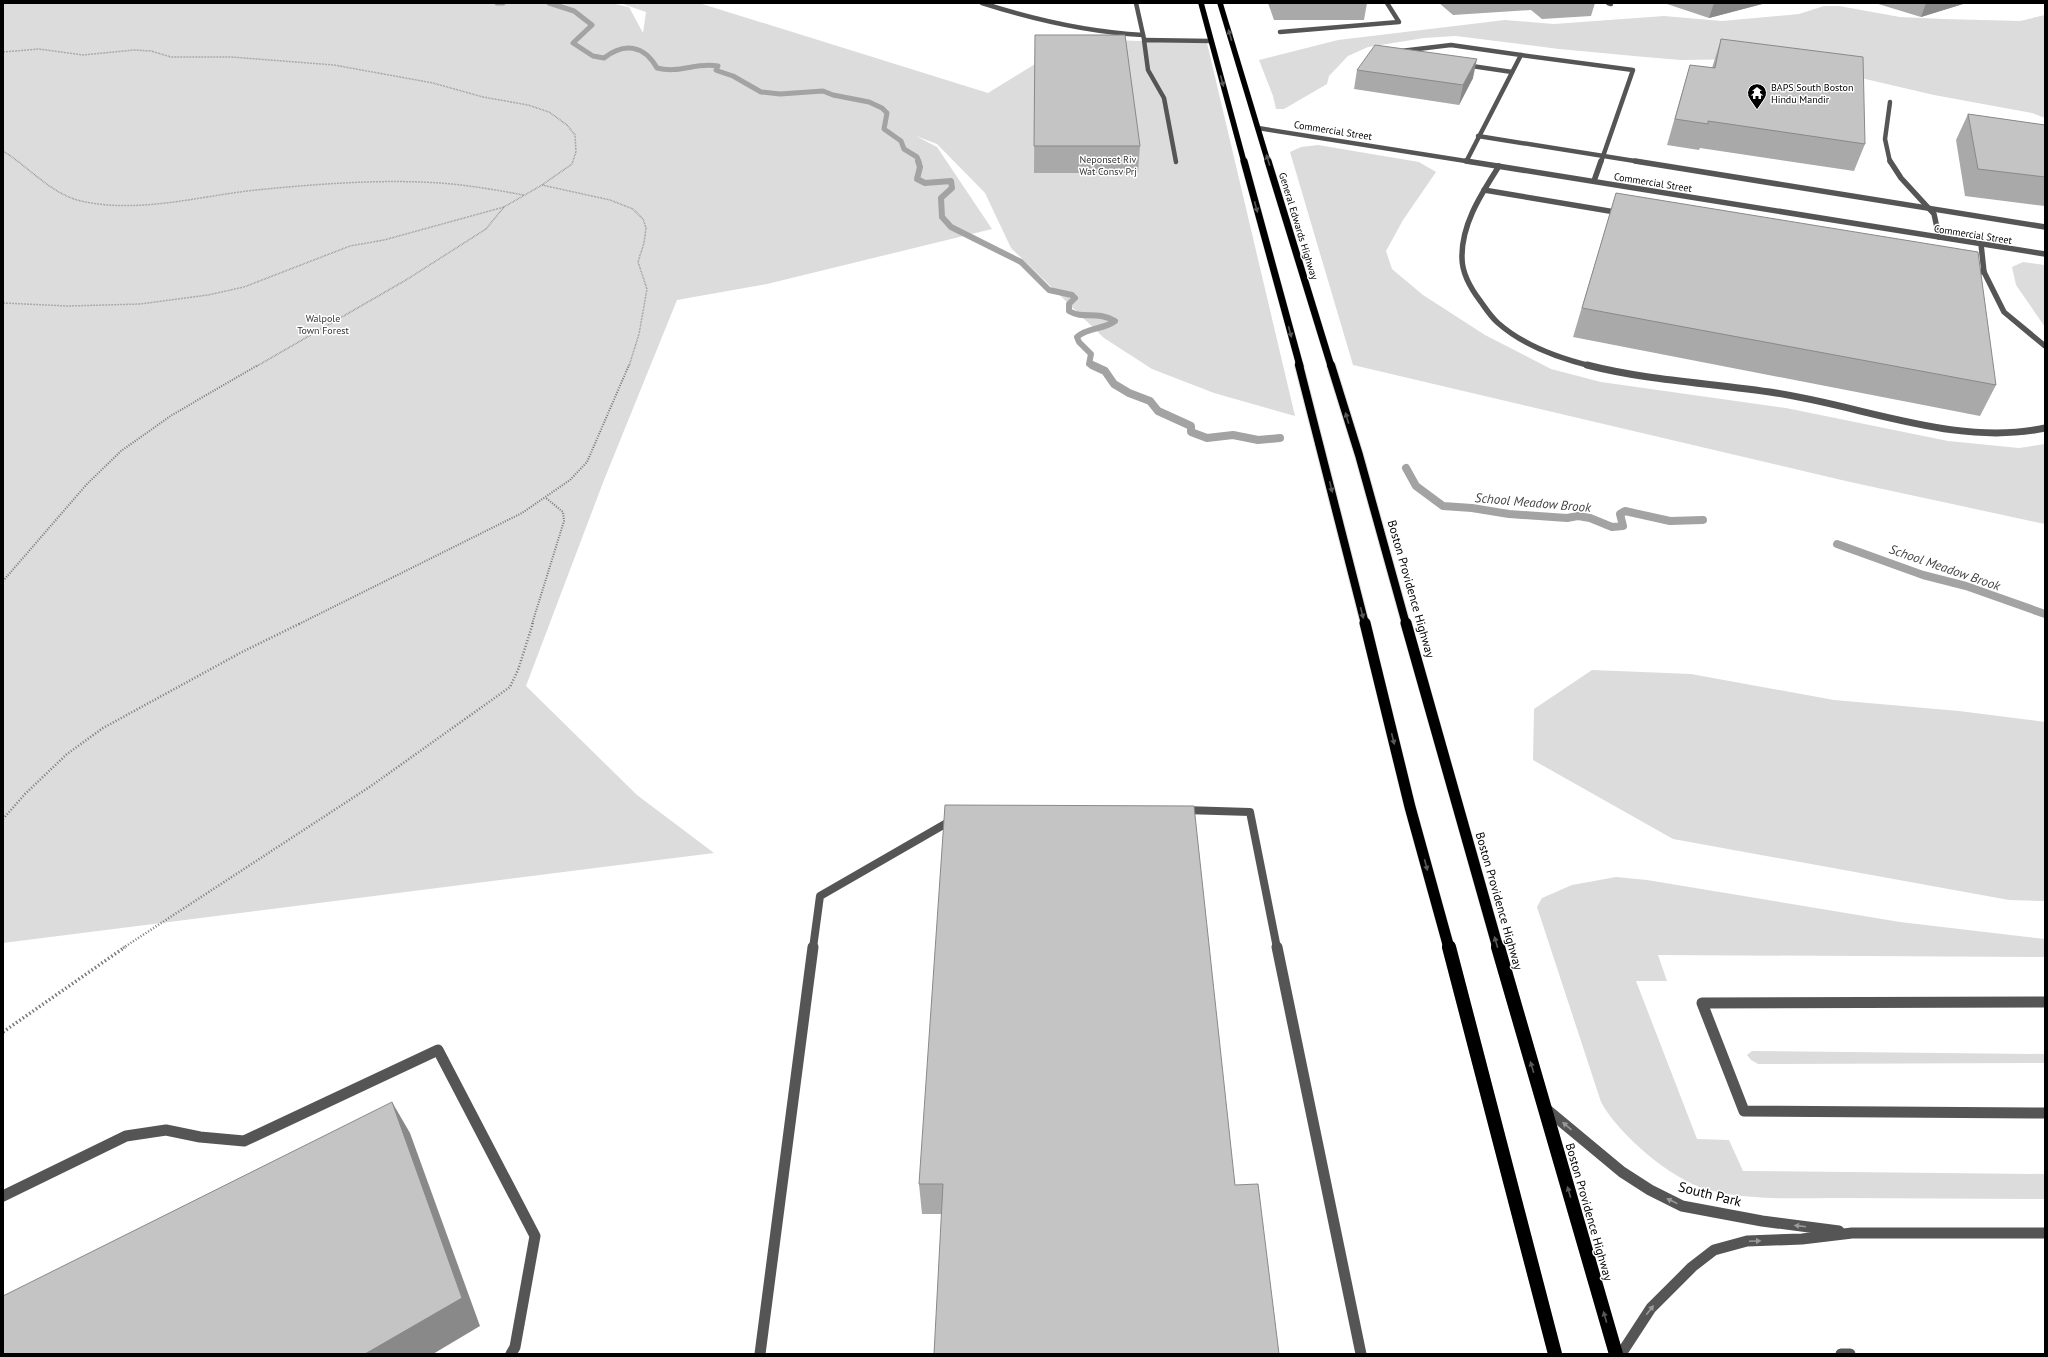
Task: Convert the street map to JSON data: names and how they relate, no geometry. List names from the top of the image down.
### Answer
{
  "streets": {
    "main road": ["General Edwards Highway", "Boston Providence Highway"],
    "street": ["Commercial Street", "South Park"]
  },
  "crossings": [
    ["Commercial Street", "General Edwards Highway"],
    ["General Edwards Highway", "Boston Providence Highway"],
    ["Boston Providence Highway", "South Park"]
  ],
  "water": ["School Meadow Brook"],
  "parks": ["Neponset Riv Wat Consv Prj", "Walpole Town Forest"],
  "places": {
    "temple": ["BAPS South Boston Hindu Mandir"]
  }
}
